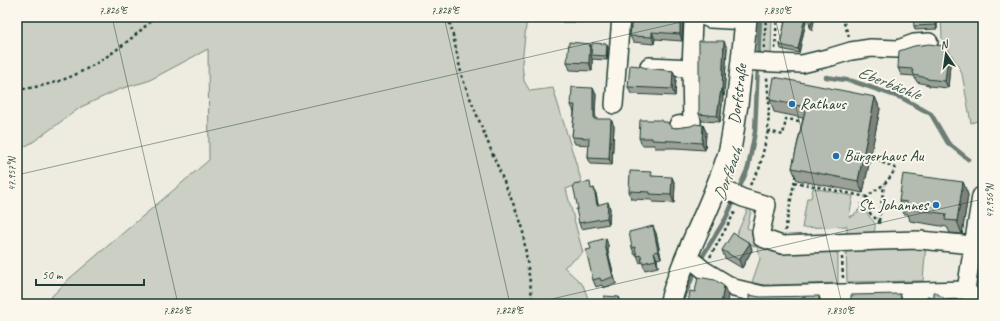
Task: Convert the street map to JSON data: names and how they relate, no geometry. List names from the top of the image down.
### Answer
{
  "streets": {
    "main road": ["Dorfstraße"]
  },
  "water": ["Eberbächle", "Dorfbach"],
  "places": ["Rathaus", "Bürgerhaus Au", "St. Johannes"],
  "scale_bar": "50 m",
  "north": "top",
  "coordinates": [
    "7.826°E",
    "7.828°E",
    "7.830°E",
    "47.957°N",
    "47.956°N"
  ]
}
